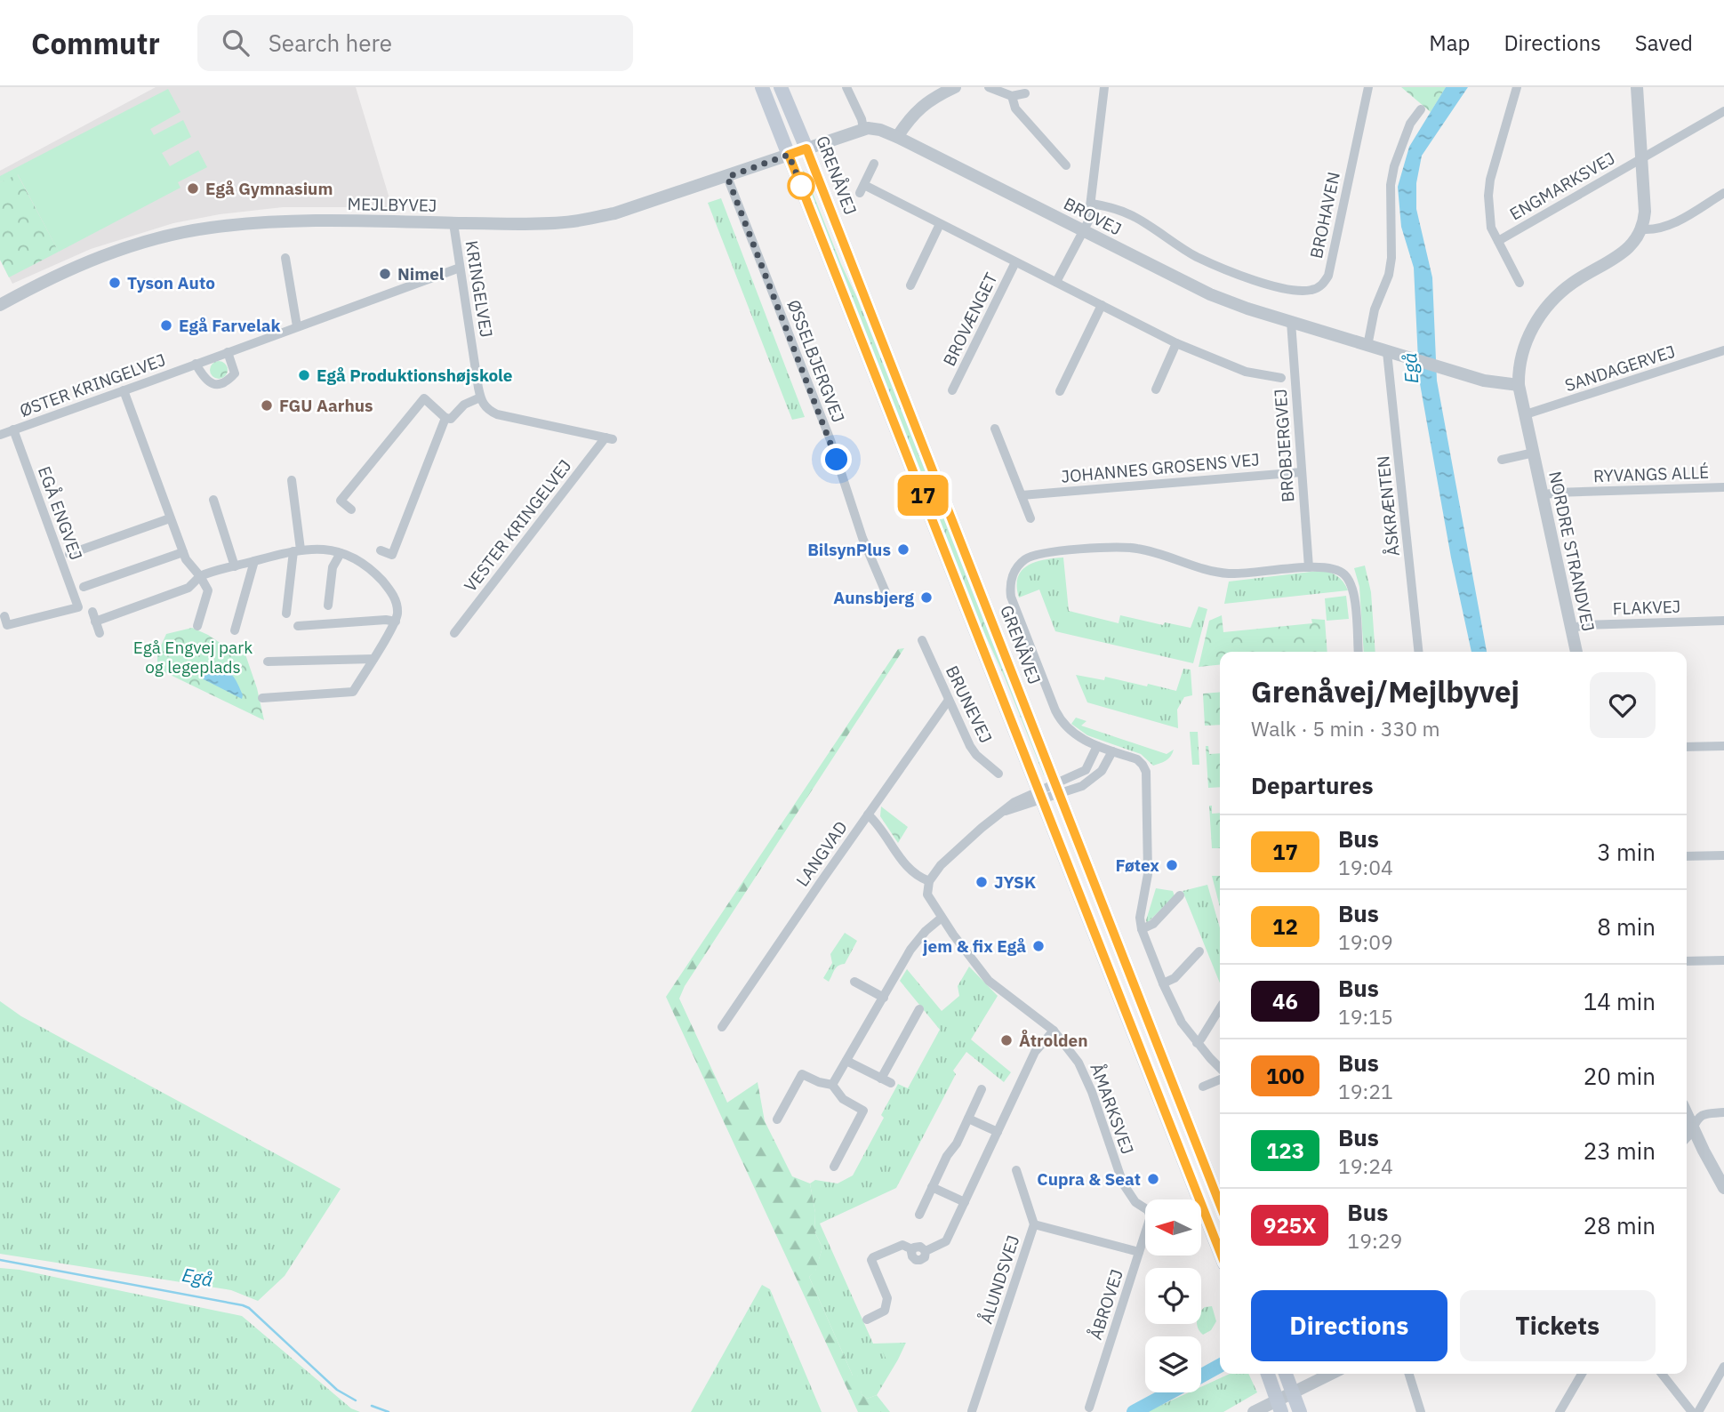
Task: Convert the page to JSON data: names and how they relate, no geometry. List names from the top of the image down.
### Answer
{
  "streets": {
    "main road": ["GRENÅVEJ"],
    "street": [
      "ENGMARKSVEJ",
      "MEJLBYVEJ",
      "BROHAVEN",
      "BROVEJ",
      "KRINGELVEJ",
      "BROVÆNGET",
      "ØSSELBJERGVEJ",
      "SANDAGERVEJ",
      "ØSTER KRINGELVEJ",
      "BROBJERGVEJ",
      "JOHANNES GROSENS VEJ",
      "RYVANGS ALLÉ",
      "ÅSKRÆNTEN",
      "EGÅ ENGVEJ",
      "VESTER KRINGELVEJ",
      "NORDRE STRANDVEJ",
      "FLAKVEJ",
      "BRUNEVEJ",
      "LANGVAD",
      "ÅMARKSVEJ",
      "ÅLUNDSVEJ",
      "ÅBROVEJ"
    ]
  },
  "crossings": [
    ["GRENÅVEJ", "MEJLBYVEJ"],
    ["MEJLBYVEJ", "KRINGELVEJ"],
    ["MEJLBYVEJ", "ØSSELBJERGVEJ"],
    ["BROVEJ", "BROBJERGVEJ"],
    ["BROVEJ", "ÅSKRÆNTEN"],
    ["BROVEJ", "NORDRE STRANDVEJ"],
    ["KRINGELVEJ", "ØSTER KRINGELVEJ"],
    ["KRINGELVEJ", "VESTER KRINGELVEJ"],
    ["SANDAGERVEJ", "NORDRE STRANDVEJ"],
    ["ØSTER KRINGELVEJ", "EGÅ ENGVEJ"],
    ["BROBJERGVEJ", "JOHANNES GROSENS VEJ"],
    ["RYVANGS ALLÉ", "NORDRE STRANDVEJ"],
    ["NORDRE STRANDVEJ", "FLAKVEJ"],
    ["BRUNEVEJ", "LANGVAD"],
    ["ÅLUNDSVEJ", "ÅBROVEJ"]
  ],
  "water": ["Egå"],
  "parks": ["Egå Engvej park og legeplads"],
  "places": [
    "Egå Gymnasium",
    "Nimel",
    "Tyson Auto",
    "Egå Farvelak",
    "Egå Produktionshøjskole",
    "FGU Aarhus",
    "BilsynPlus",
    "Aunsbjerg",
    "Føtex",
    "JYSK",
    "jem & fix Egå",
    "Åtrolden",
    "Cupra & Seat"
  ],
  "lines": ["bus line 17"],
  "north": "left",
  "page": {
    "header": "Commutr",
    "search": "Search here",
    "nav": ["Map", "Directions", "Saved"],
    "on_map": "17",
    "heading": [
      ["Grenåvej/Mejlbyvej", "Walk · 5 min · 330 m"],
      "Departures"
    ],
    "list": [
      {
        "mark": "17",
        "name": "Bus",
        "note": "19:04",
        "value": "3 min"
      },
      {
        "mark": "12",
        "name": "Bus",
        "note": "19:09",
        "value": "8 min"
      },
      {
        "mark": "46",
        "name": "Bus",
        "note": "19:15",
        "value": "14 min"
      },
      {
        "mark": "100",
        "name": "Bus",
        "note": "19:21",
        "value": "20 min"
      },
      {
        "mark": "123",
        "name": "Bus",
        "note": "19:24",
        "value": "23 min"
      },
      {
        "mark": "925X",
        "name": "Bus",
        "note": "19:29",
        "value": "28 min"
      }
    ],
    "buttons": ["Directions", "Tickets"]
  }
}
